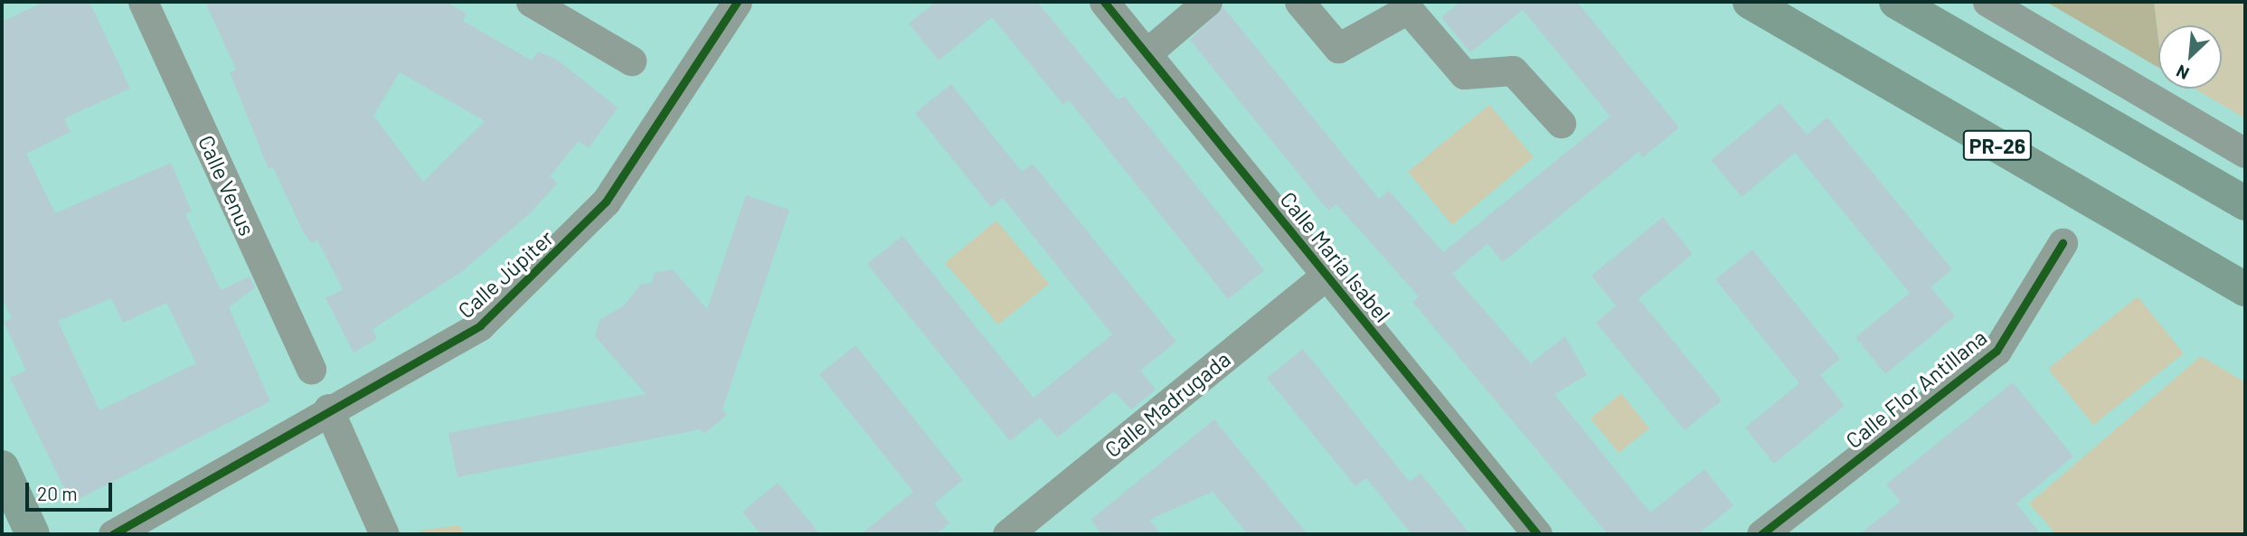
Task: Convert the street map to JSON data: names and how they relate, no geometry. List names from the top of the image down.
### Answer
{
  "streets": {
    "highway": ["PR-26"],
    "street": [
      "Calle Venus",
      "Calle María Isabel",
      "Calle Júpiter",
      "Calle Flor Antillana",
      "Calle Madrugada"
    ]
  },
  "crossings": [
    ["Calle María Isabel", "Calle Madrugada"]
  ],
  "scale_bar": "20 m",
  "north": "bottom left"
}
